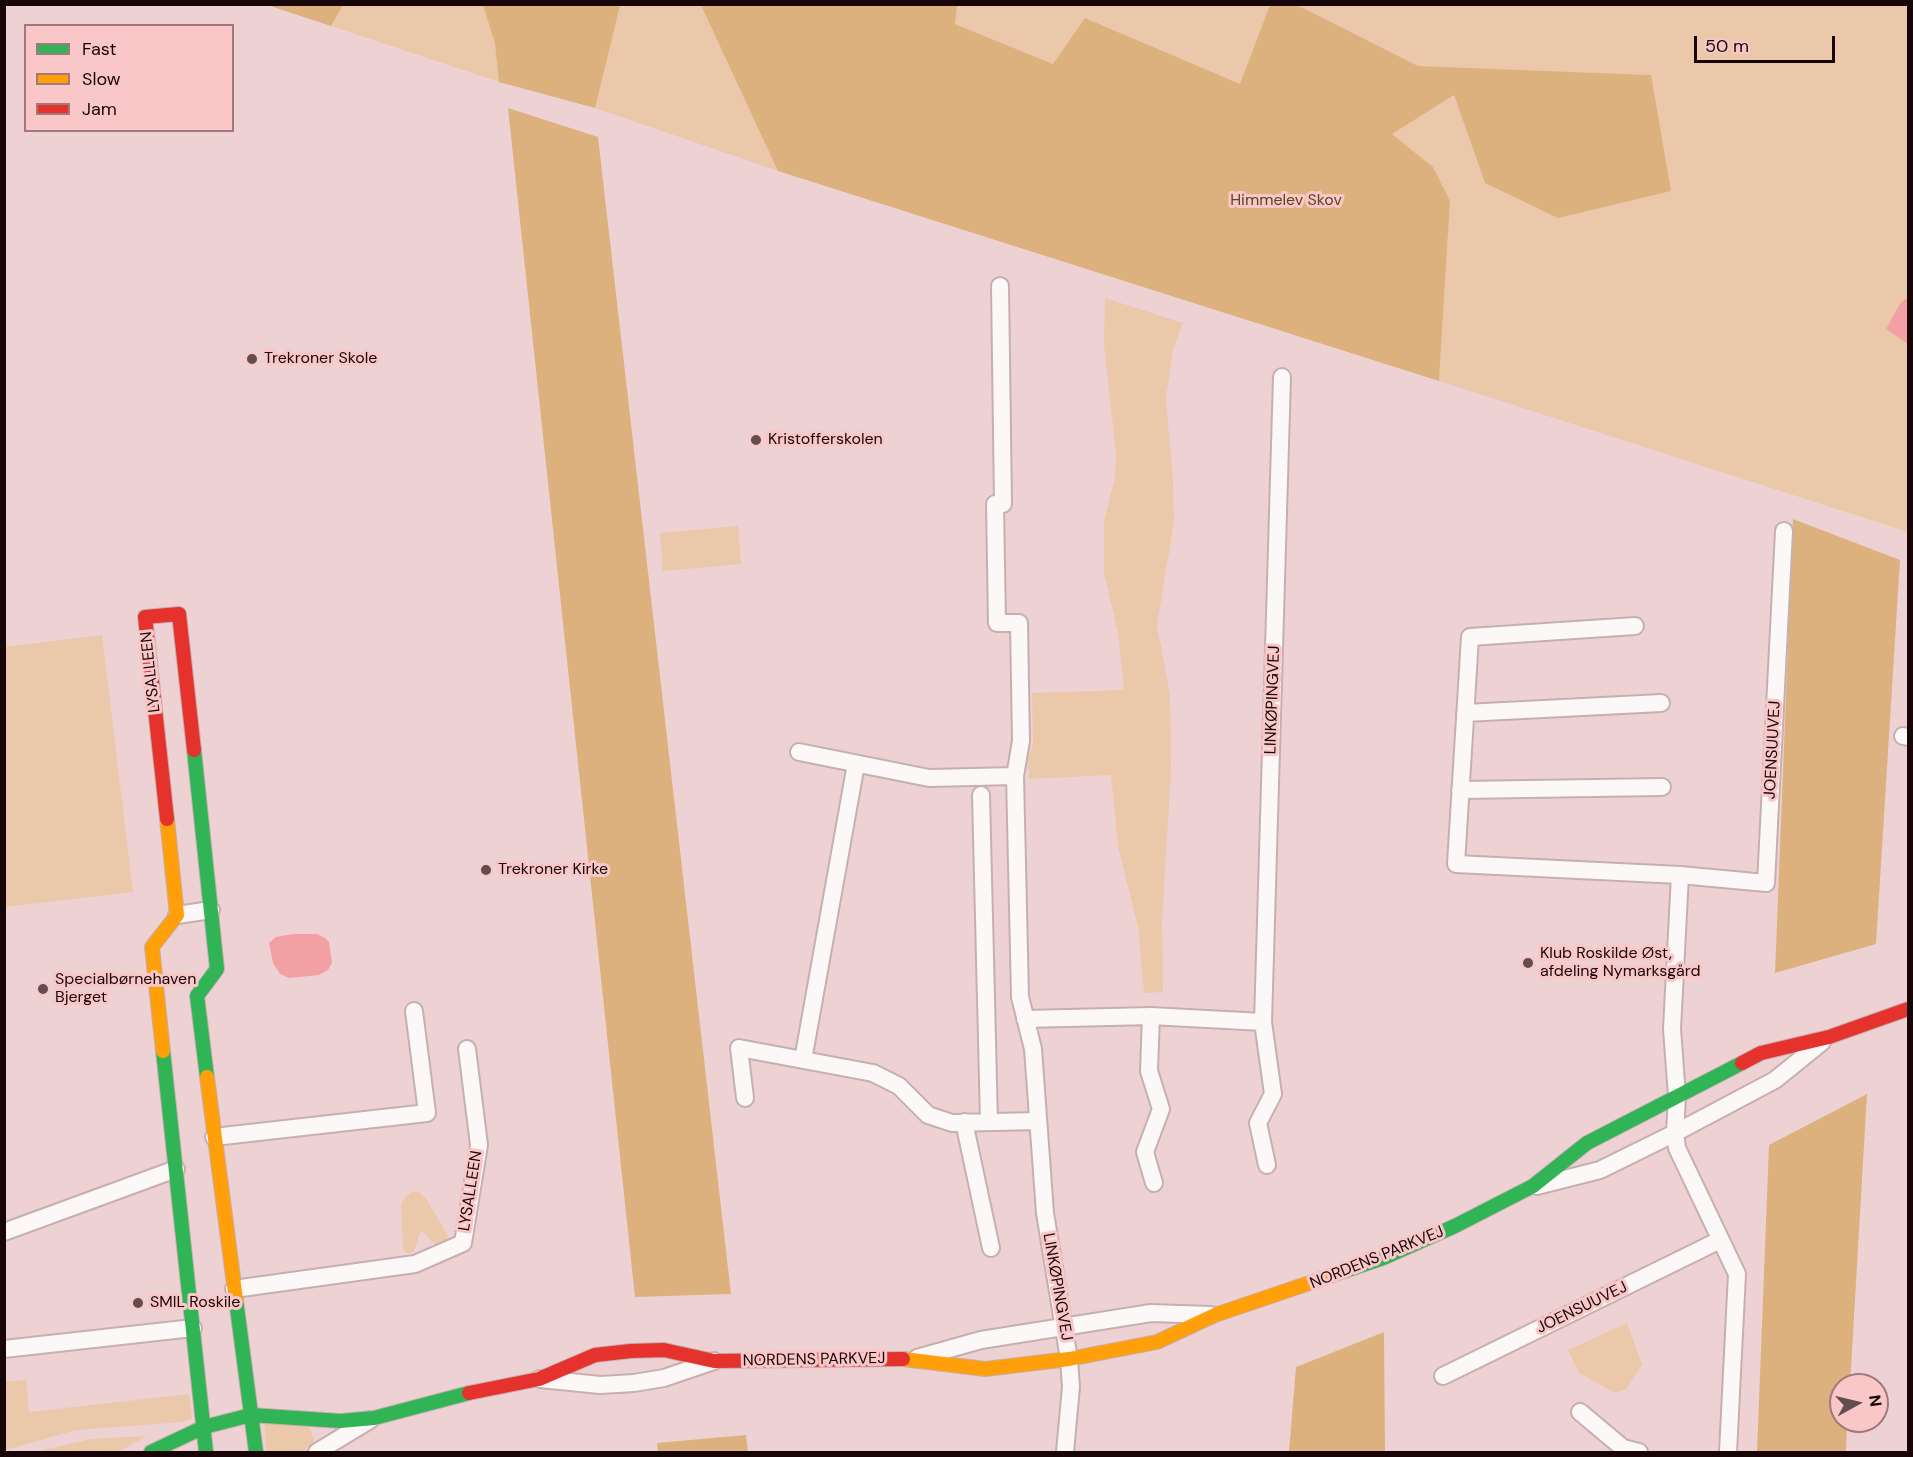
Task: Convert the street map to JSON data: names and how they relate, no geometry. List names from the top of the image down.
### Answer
{
  "streets": {
    "street": [
      "LYSALLEEN",
      "LINKØPINGVEJ",
      "JOENSUUVEJ",
      "NORDENS PARKVEJ"
    ]
  },
  "crossings": [
    ["LYSALLEEN", "NORDENS PARKVEJ"],
    ["LINKØPINGVEJ", "NORDENS PARKVEJ"]
  ],
  "parks": ["Himmelev Skov"],
  "places": [
    "Trekroner Skole",
    "Kristofferskolen",
    "Trekroner Kirke",
    "Klub Roskilde Øst, afdeling Nymarksgård",
    "Specialbørnehaven Bjerget",
    "SMIL Roskile"
  ],
  "legend": ["Fast", "Slow", "Jam"],
  "scale_bar": "50 m",
  "north": "right"
}
